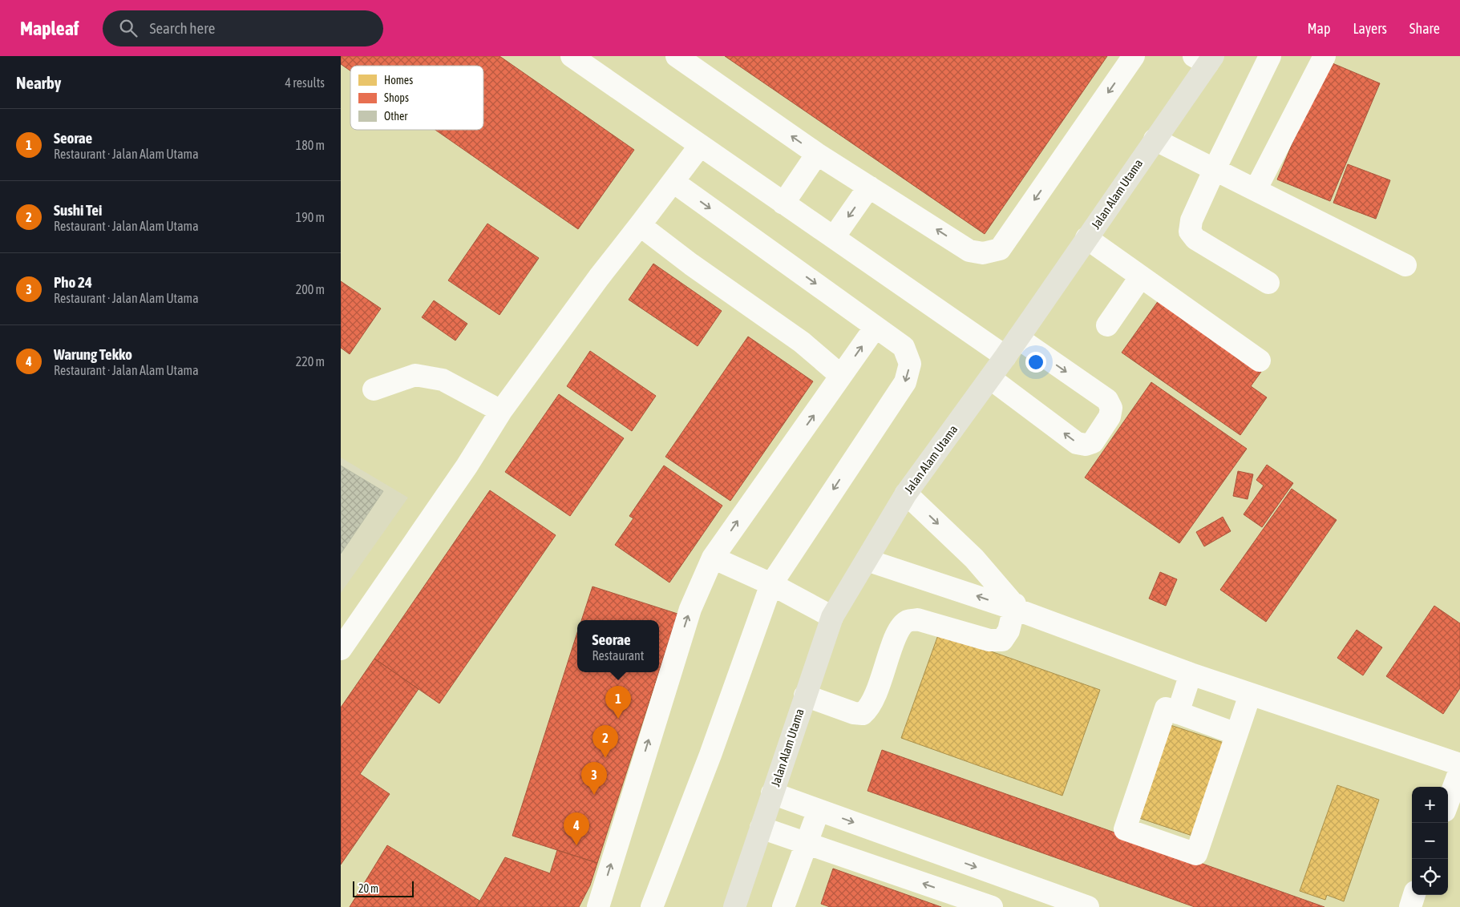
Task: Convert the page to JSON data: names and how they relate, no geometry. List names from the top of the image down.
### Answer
{
  "streets": {
    "main road": ["Jalan Alam Utama"]
  },
  "legend": ["Homes", "Shops", "Other"],
  "scale_bar": "20 m",
  "page": {
    "header": "Mapleaf",
    "search": "Search here",
    "nav": ["Map", "Layers", "Share"],
    "heading": ["Nearby", "4 results"],
    "list": [
      {
        "mark": "1",
        "name": "Seorae",
        "note": "Restaurant · Jalan Alam Utama",
        "value": "180 m"
      },
      {
        "mark": "2",
        "name": "Sushi Tei",
        "note": "Restaurant · Jalan Alam Utama",
        "value": "190 m"
      },
      {
        "mark": "3",
        "name": "Pho 24",
        "note": "Restaurant · Jalan Alam Utama",
        "value": "200 m"
      },
      {
        "mark": "4",
        "name": "Warung Tekko",
        "note": "Restaurant · Jalan Alam Utama",
        "value": "220 m"
      }
    ],
    "popup": ["Seorae", "Restaurant"],
    "pins": [
      "1",
      "2",
      "3",
      "4"
    ],
    "map_buttons": ["+", "−"],
    "scale": "20 m"
  }
}
